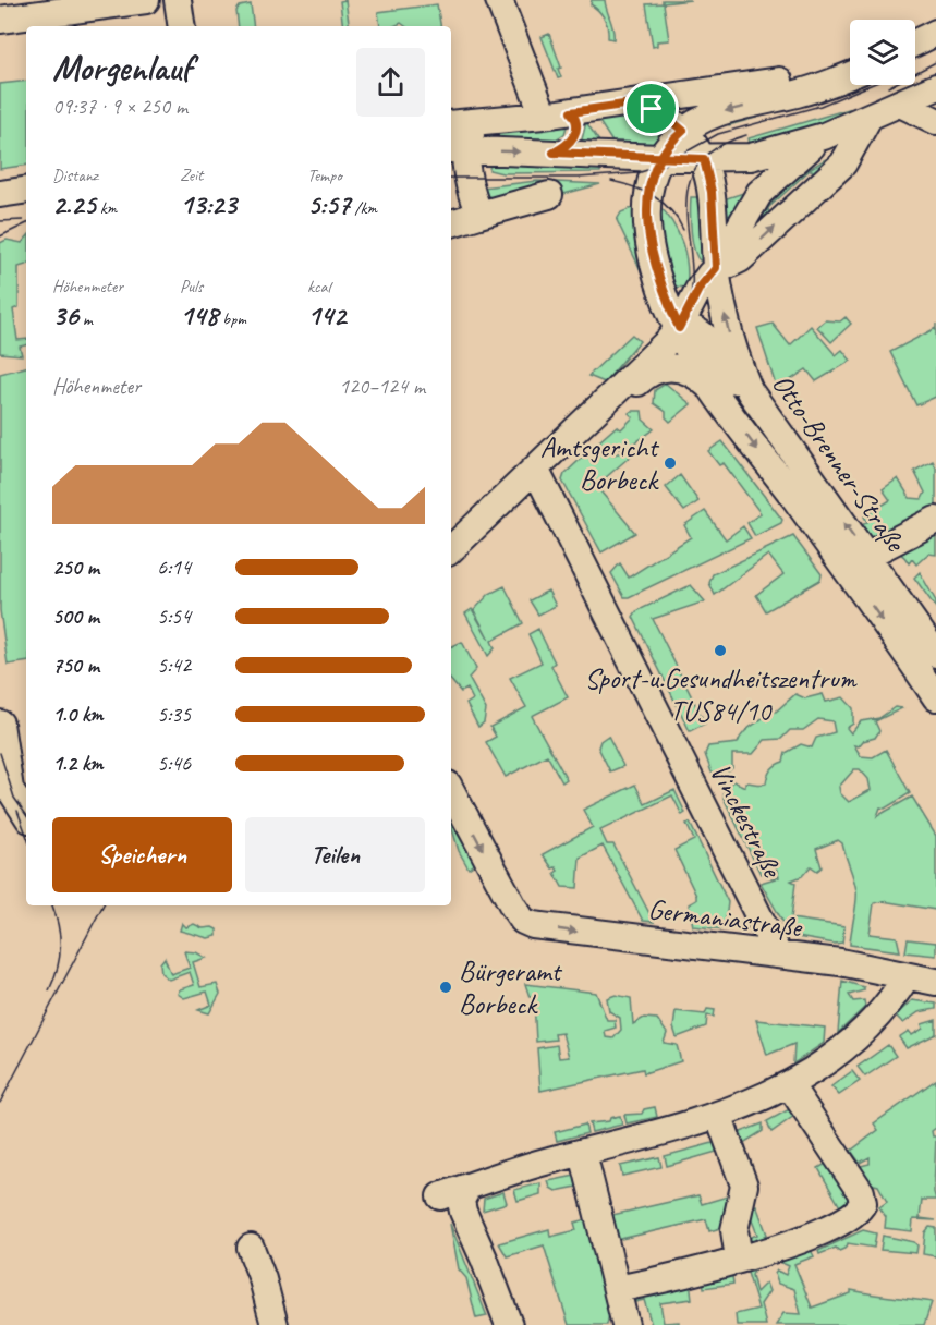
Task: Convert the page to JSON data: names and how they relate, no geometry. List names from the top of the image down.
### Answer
{
  "streets": {
    "street": ["Otto-Brenner-Straße", "Vinckestraße", "Germaniastraße"]
  },
  "crossings": [
    ["Vinckestraße", "Germaniastraße"]
  ],
  "one_way": ["Germaniastraße"],
  "places": ["Amtsgericht Borbeck", "Sport-u.Gesundheitszentrum TUS84/10", "Bürgeramt Borbeck"],
  "page": {
    "heading": ["Morgenlauf", "09:37 · 9 × 250 m"],
    "stats": [
      ["Distanz", "2.25 km"],
      ["Zeit", "13:23"],
      ["Tempo", "5:57 /km"],
      ["Höhenmeter", "36 m"],
      ["Puls", "148 bpm"],
      ["kcal", "142"]
    ],
    "chart": ["Höhenmeter", "120–124 m"],
    "list": [
      {
        "name": "250 m",
        "note": "6:14"
      },
      {
        "name": "500 m",
        "note": "5:54"
      },
      {
        "name": "750 m",
        "note": "5:42"
      },
      {
        "name": "1.0 km",
        "note": "5:35"
      },
      {
        "name": "1.2 km",
        "note": "5:46"
      }
    ],
    "buttons": ["Speichern", "Teilen"]
  }
}
